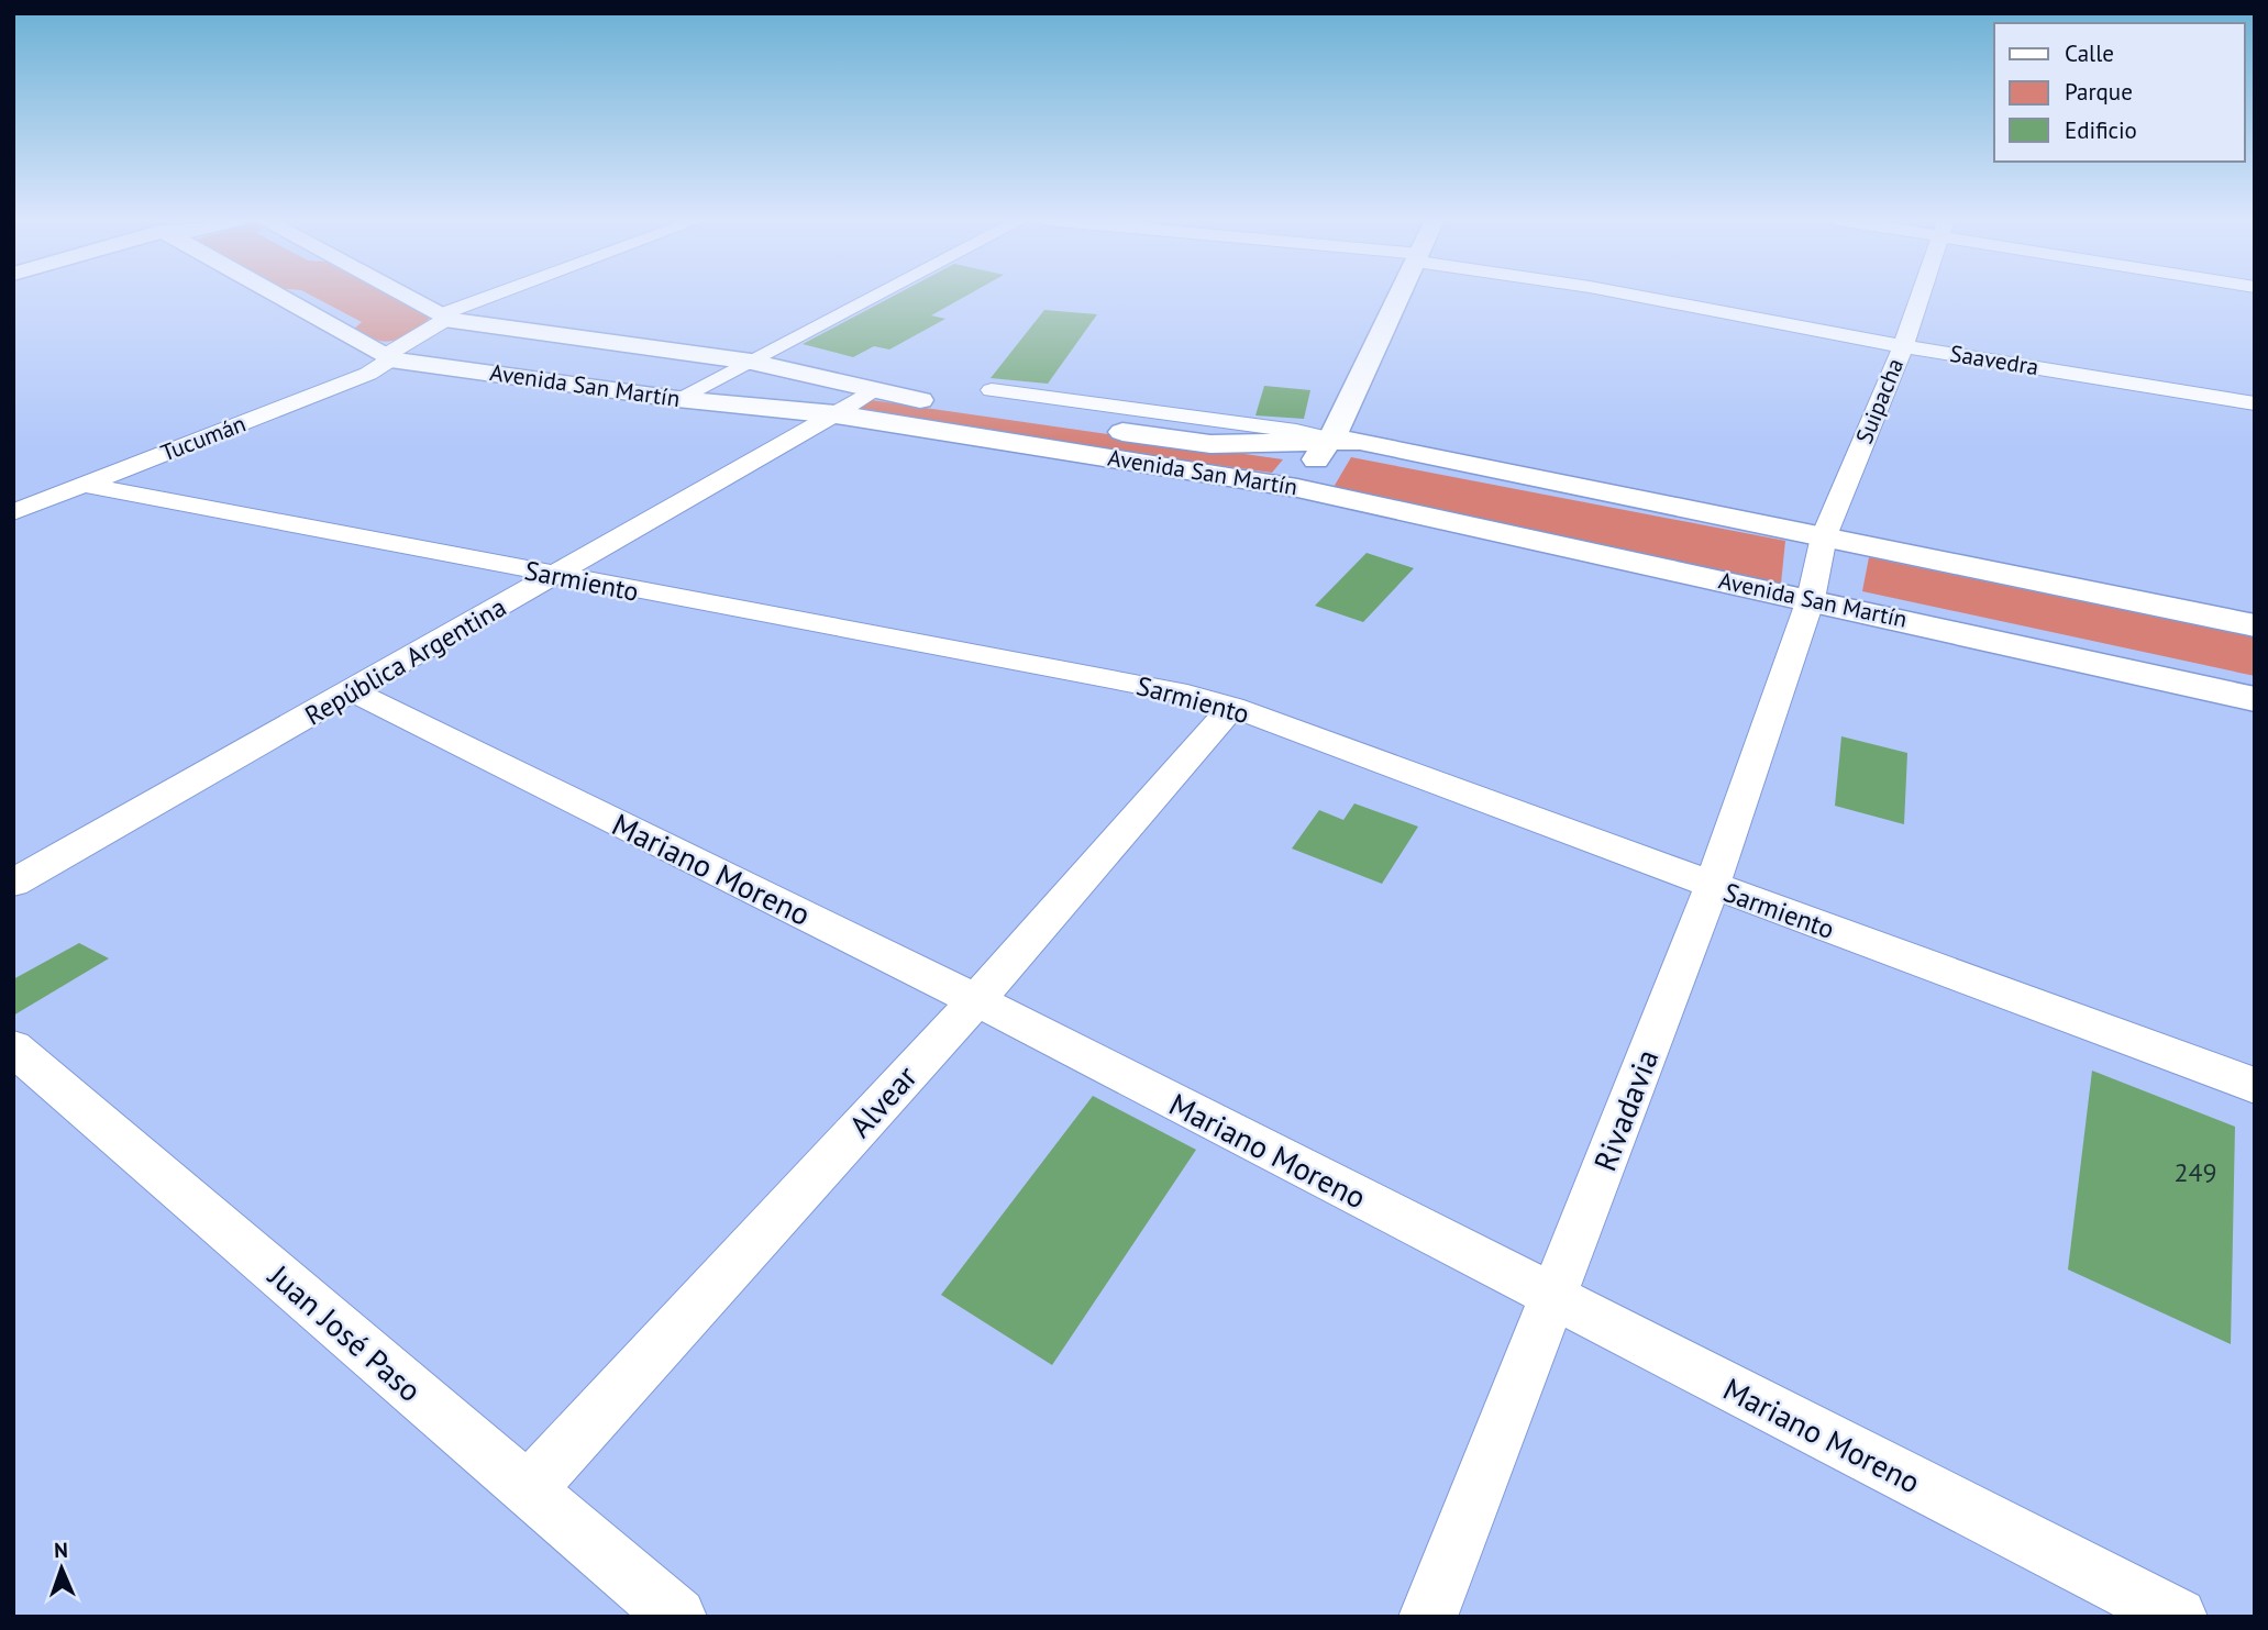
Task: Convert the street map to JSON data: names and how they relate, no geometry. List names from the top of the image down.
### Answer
{
  "streets": {
    "main road": ["Avenida San Martín"],
    "street": [
      "Saavedra",
      "Suipacha",
      "Tucumán",
      "Sarmiento",
      "República Argentina",
      "Mariano Moreno",
      "Alvear",
      "Rivadavia",
      "Juan José Paso"
    ]
  },
  "crossings": [
    ["Saavedra", "Suipacha"],
    ["Avenida San Martín", "Suipacha"],
    ["Avenida San Martín", "Tucumán"],
    ["Avenida San Martín", "República Argentina"],
    ["Avenida San Martín", "Rivadavia"],
    ["Suipacha", "Rivadavia"],
    ["Tucumán", "Sarmiento"],
    ["Sarmiento", "República Argentina"],
    ["Sarmiento", "Alvear"],
    ["Sarmiento", "Rivadavia"],
    ["República Argentina", "Mariano Moreno"],
    ["Mariano Moreno", "Alvear"],
    ["Mariano Moreno", "Rivadavia"],
    ["Alvear", "Juan José Paso"]
  ],
  "house_numbers": ["249"],
  "legend": ["Calle", "Parque", "Edificio"],
  "north": "top"
}
